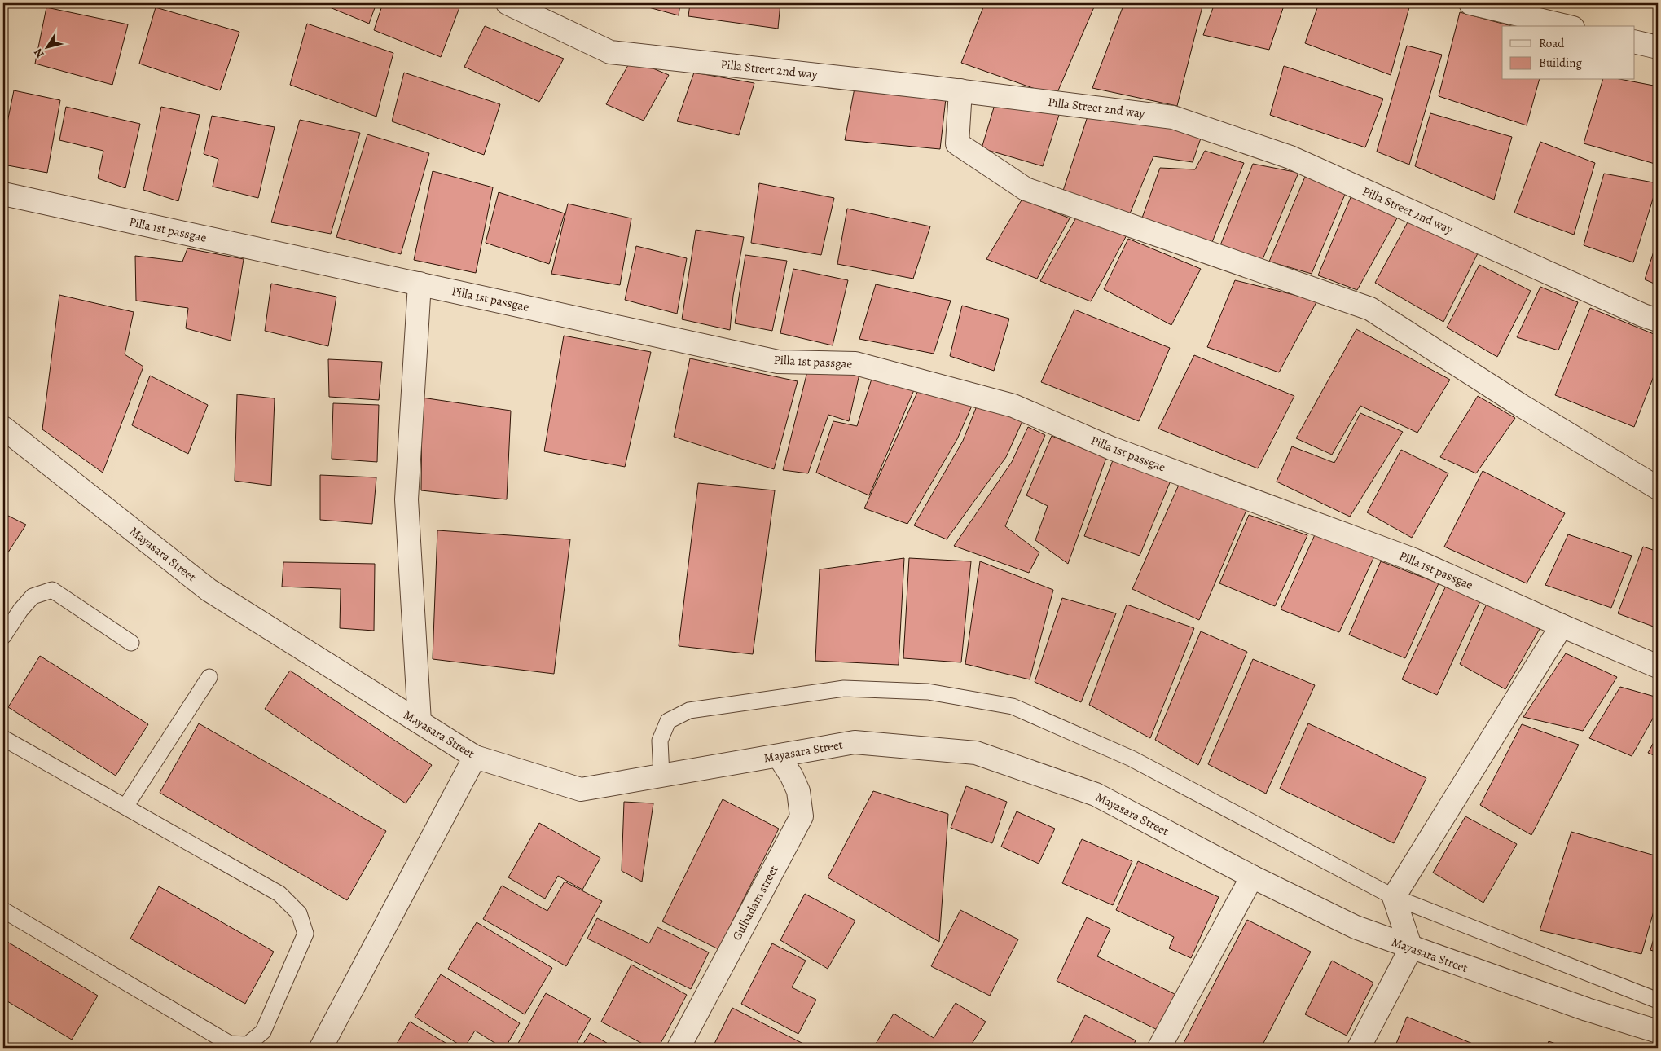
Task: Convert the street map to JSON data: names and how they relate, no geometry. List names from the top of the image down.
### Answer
{
  "streets": {
    "street": [
      "Pilla Street 2nd way",
      "Pilla 1st passgae",
      "Mayasara Street",
      "Gulbadam street"
    ]
  },
  "crossings": [
    ["Mayasara Street", "Gulbadam street"]
  ],
  "legend": ["Road", "Building"],
  "north": "bottom left"
}
